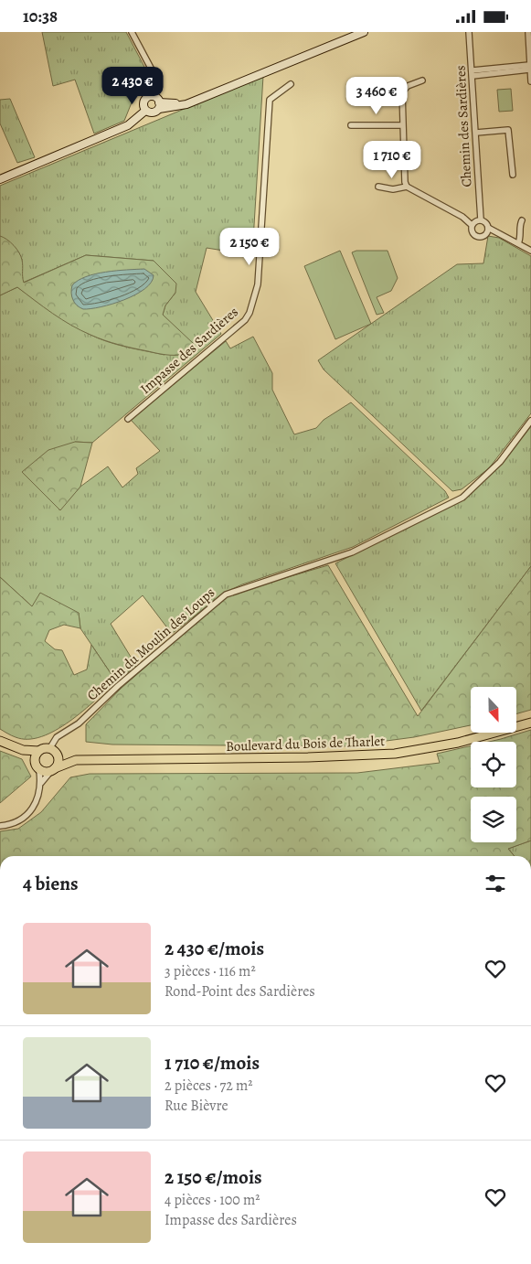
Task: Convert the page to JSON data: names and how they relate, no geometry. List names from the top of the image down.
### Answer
{
  "streets": {
    "main road": ["Boulevard du Bois de Tharlet"],
    "street": ["Chemin des Sardières", "Impasse des Sardières", "Chemin du Moulin des Loups"]
  },
  "crossings": [
    ["Chemin du Moulin des Loups", "Boulevard du Bois de Tharlet"]
  ],
  "north": "bottom",
  "page": {
    "status": "10:38",
    "price": [
      "2 430 €",
      "3 460 €",
      "1 710 €",
      "2 150 €"
    ],
    "heading": "4 biens",
    "list": [
      {
        "name": "2 430 €/mois",
        "note": "3 pièces · 116 m² · Rond-Point des Sardières"
      },
      {
        "name": "1 710 €/mois",
        "note": "2 pièces · 72 m² · Rue Bièvre"
      },
      {
        "name": "2 150 €/mois",
        "note": "4 pièces · 100 m² · Impasse des Sardières"
      }
    ]
  }
}
